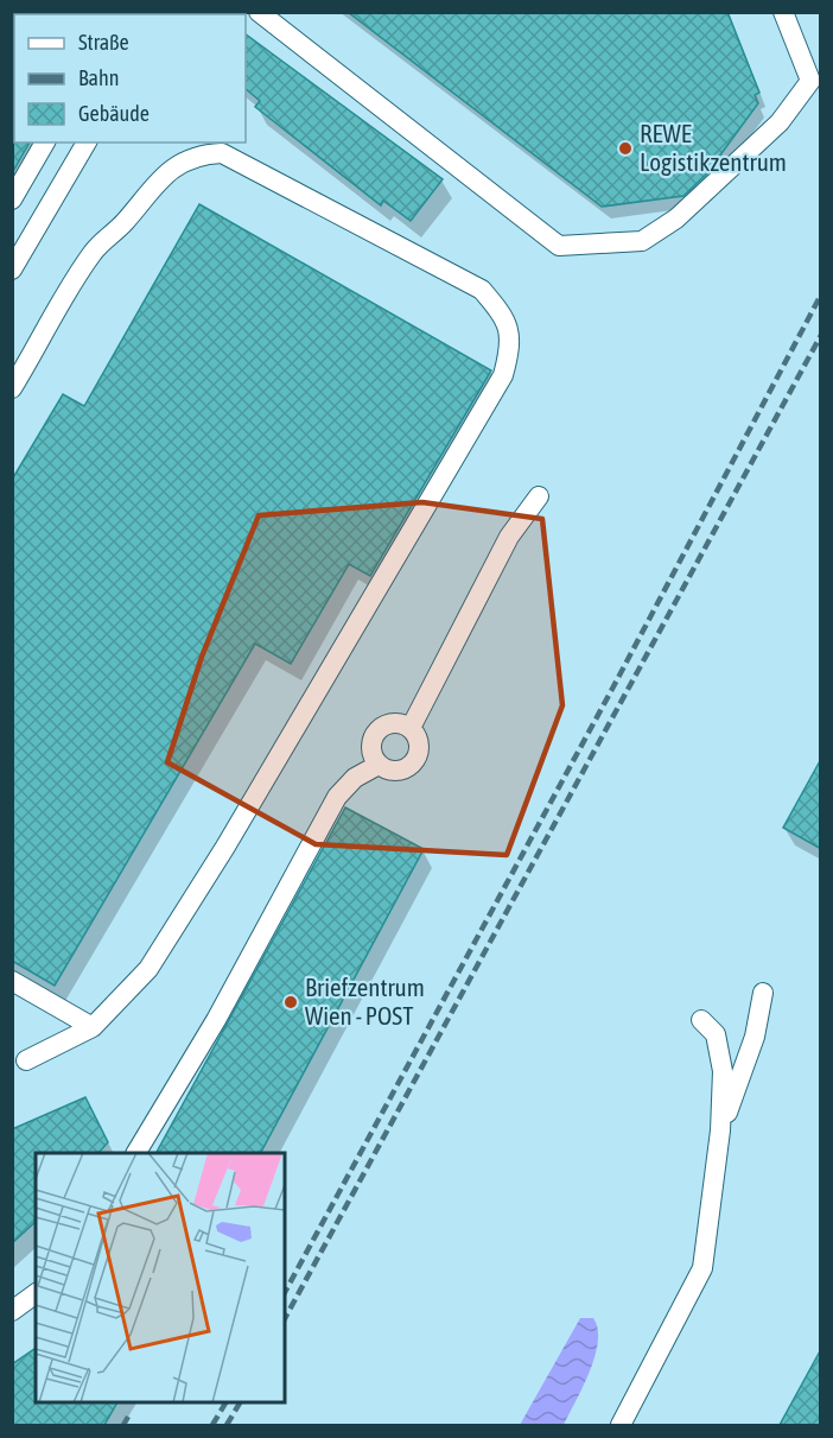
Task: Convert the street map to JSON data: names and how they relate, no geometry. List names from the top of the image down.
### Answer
{
  "places": ["REWE Logistikzentrum", "Briefzentrum Wien - POST"],
  "legend": ["Straße", "Bahn", "Gebäude"]
}
